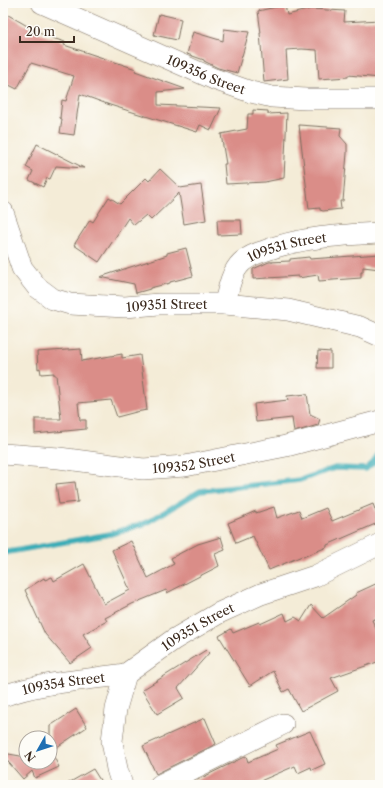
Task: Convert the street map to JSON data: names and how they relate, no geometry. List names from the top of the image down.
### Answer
{
  "streets": {
    "street": [
      "109356 Street",
      "109531 Street",
      "109351 Street",
      "109352 Street",
      "109354 Street"
    ]
  },
  "crossings": [
    ["109531 Street", "109351 Street"],
    ["109351 Street", "109354 Street"]
  ],
  "scale_bar": "20 m",
  "north": "bottom left"
}
